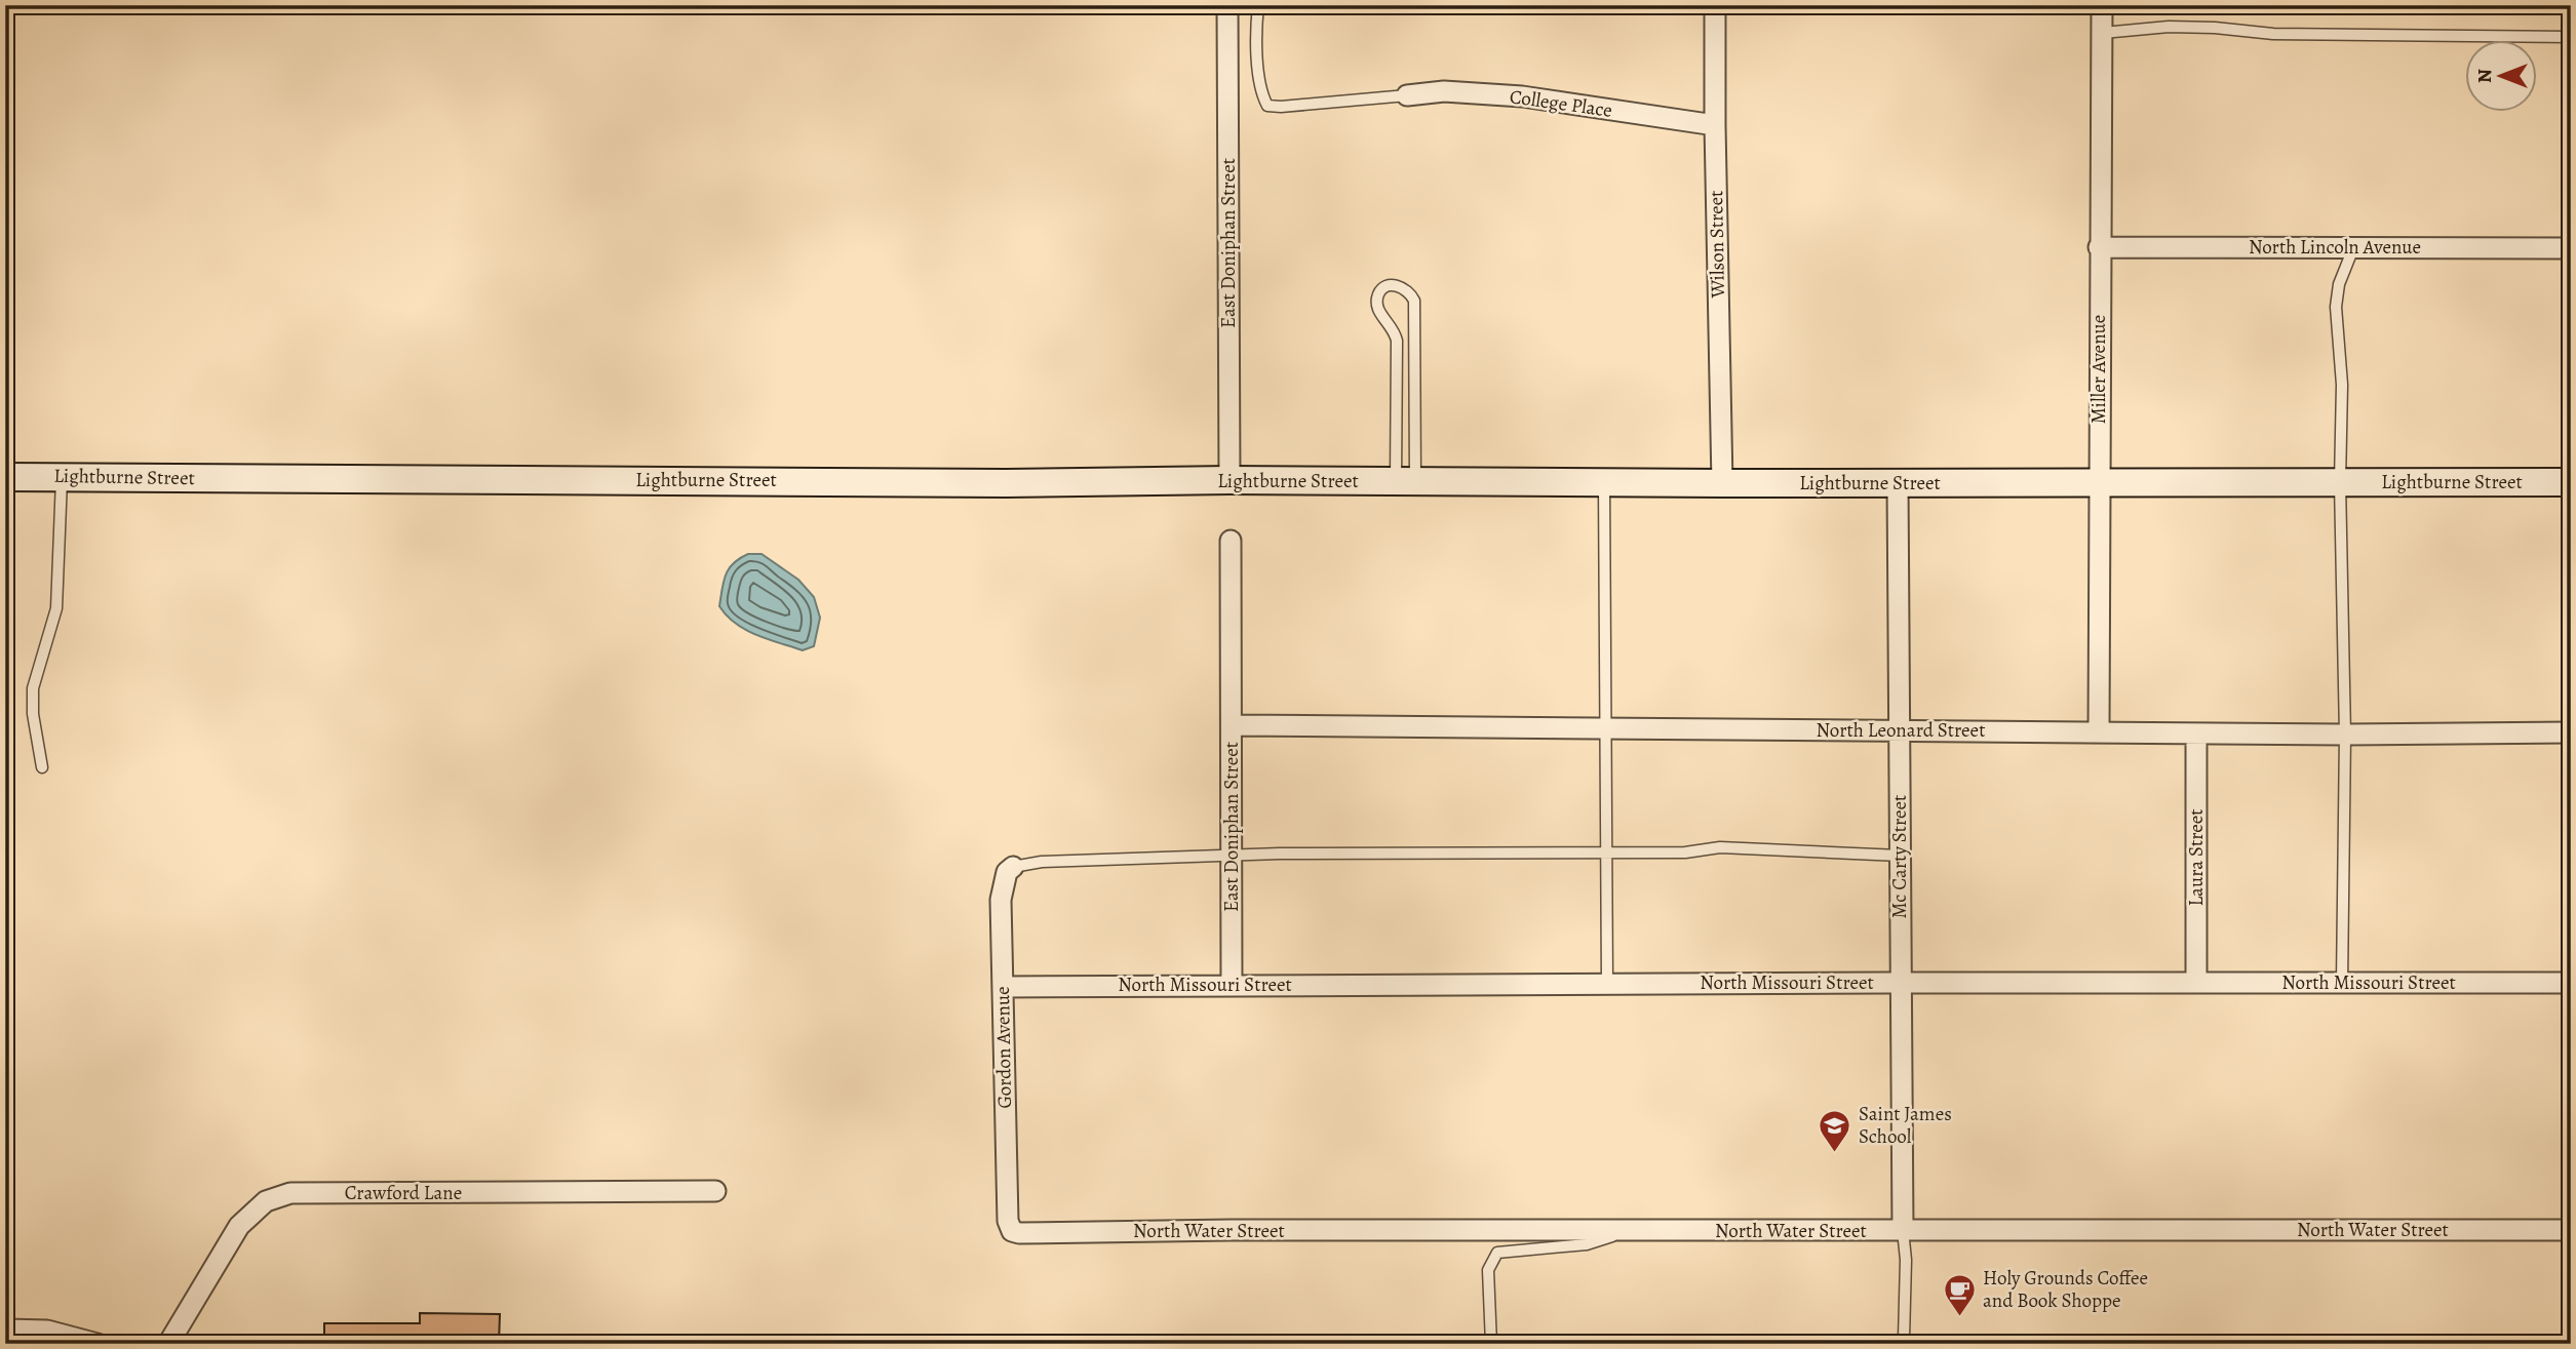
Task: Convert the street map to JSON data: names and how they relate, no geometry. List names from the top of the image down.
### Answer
{
  "streets": {
    "main road": ["Lightburne Street"],
    "street": [
      "College Place",
      "East Doniphan Street",
      "Wilson Street",
      "North Lincoln Avenue",
      "Miller Avenue",
      "North Leonard Street",
      "Mc Carty Street",
      "Laura Street",
      "North Missouri Street",
      "Gordon Avenue",
      "Crawford Lane",
      "North Water Street"
    ]
  },
  "crossings": [
    ["College Place", "Wilson Street"],
    ["East Doniphan Street", "Lightburne Street"],
    ["East Doniphan Street", "North Leonard Street"],
    ["East Doniphan Street", "North Missouri Street"],
    ["Wilson Street", "Lightburne Street"],
    ["North Lincoln Avenue", "Miller Avenue"],
    ["Miller Avenue", "Lightburne Street"],
    ["Miller Avenue", "North Leonard Street"],
    ["Lightburne Street", "Mc Carty Street"],
    ["North Leonard Street", "Mc Carty Street"],
    ["North Leonard Street", "Laura Street"],
    ["Mc Carty Street", "North Missouri Street"],
    ["Mc Carty Street", "North Water Street"],
    ["Laura Street", "North Missouri Street"],
    ["North Missouri Street", "Gordon Avenue"],
    ["Gordon Avenue", "North Water Street"]
  ],
  "places": {
    "school or university": ["Saint James School"],
    "cafe": ["Holy Grounds Coffee and Book Shoppe"]
  },
  "north": "left"
}
